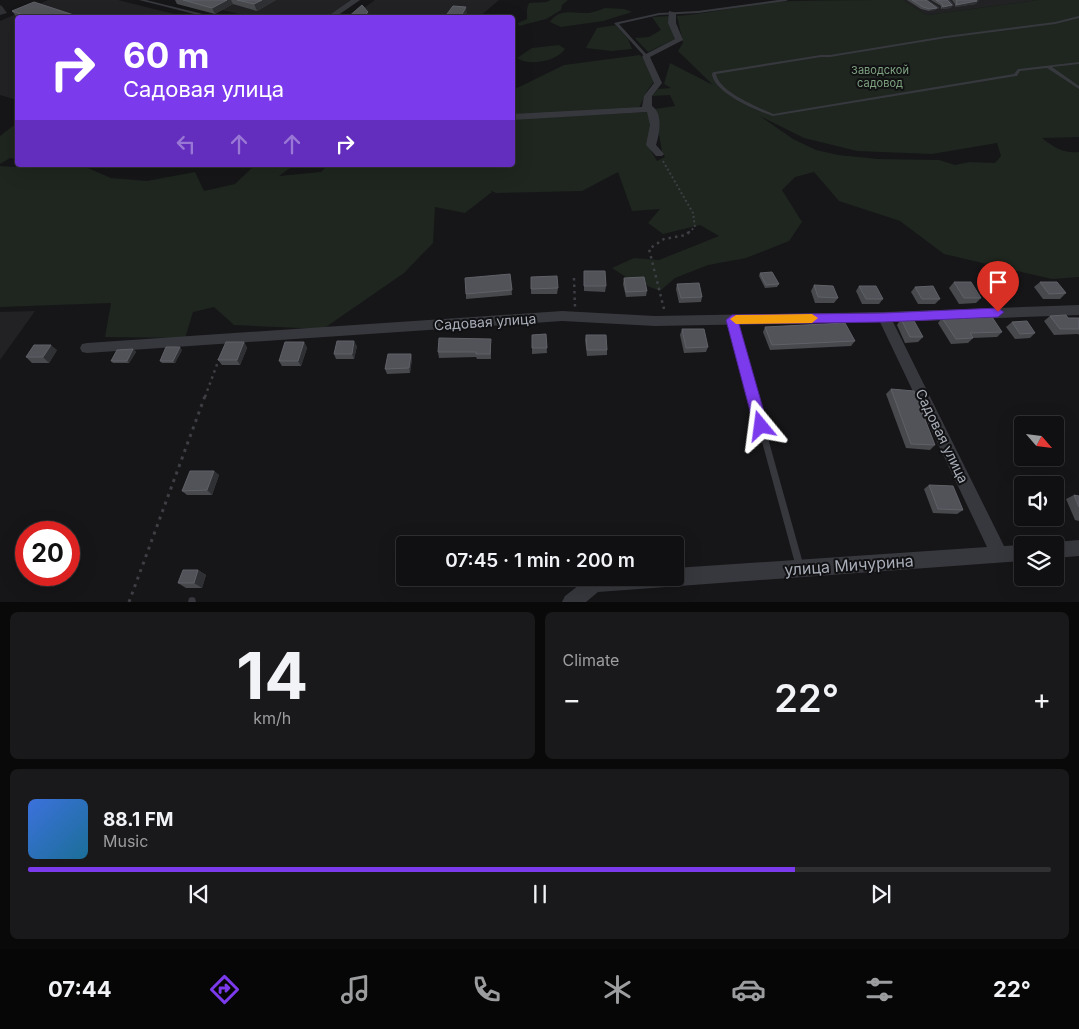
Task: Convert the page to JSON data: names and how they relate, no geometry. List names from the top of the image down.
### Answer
{
  "streets": {
    "street": ["Садовая улица", "улица Мичурина"]
  },
  "crossings": [
    ["Садовая улица", "улица Мичурина"]
  ],
  "parks": ["Заводской садовод"],
  "north": "bottom right",
  "page": {
    "turn": ["60 m", "Садовая улица"],
    "limit": "20",
    "trip": "07:45 · 1 min · 200 m",
    "tile": [
      ["14", "km/h"],
      "Climate"
    ],
    "heat": ["−", "22°", "+"],
    "song": ["88.1 FM", "Music"],
    "tabs": ["07:44", "22°"]
  }
}
